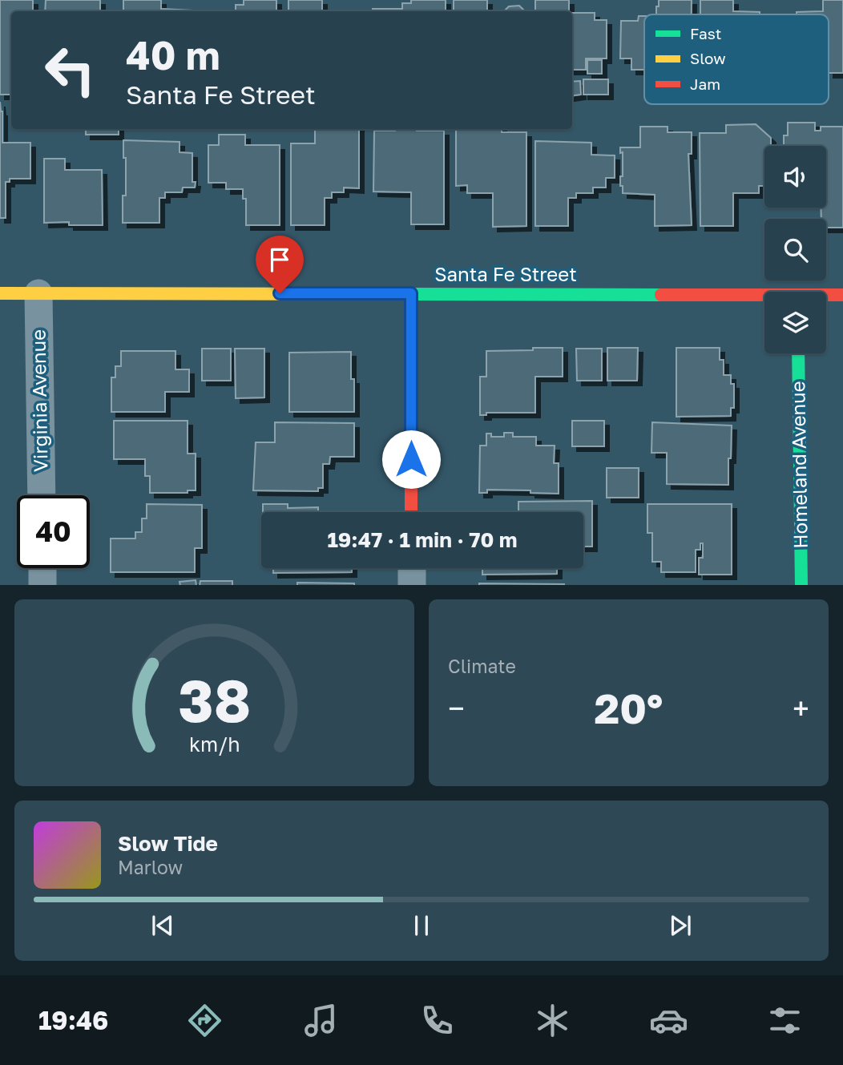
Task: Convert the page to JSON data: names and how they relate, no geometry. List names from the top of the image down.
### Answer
{
  "streets": {
    "street": ["Santa Fe Street", "Virginia Avenue", "Homeland Avenue"]
  },
  "crossings": [
    ["Santa Fe Street", "Virginia Avenue"]
  ],
  "legend": ["Fast", "Slow", "Jam"],
  "page": {
    "turn": ["40 m", "Santa Fe Street"],
    "limit": "40",
    "trip": "19:47 · 1 min · 70 m",
    "tile": "Climate",
    "heat": ["−", "20°", "+"],
    "song": ["Slow Tide", "Marlow"],
    "tabs": "19:46",
    "gauge": ["38", "km/h"]
  }
}
